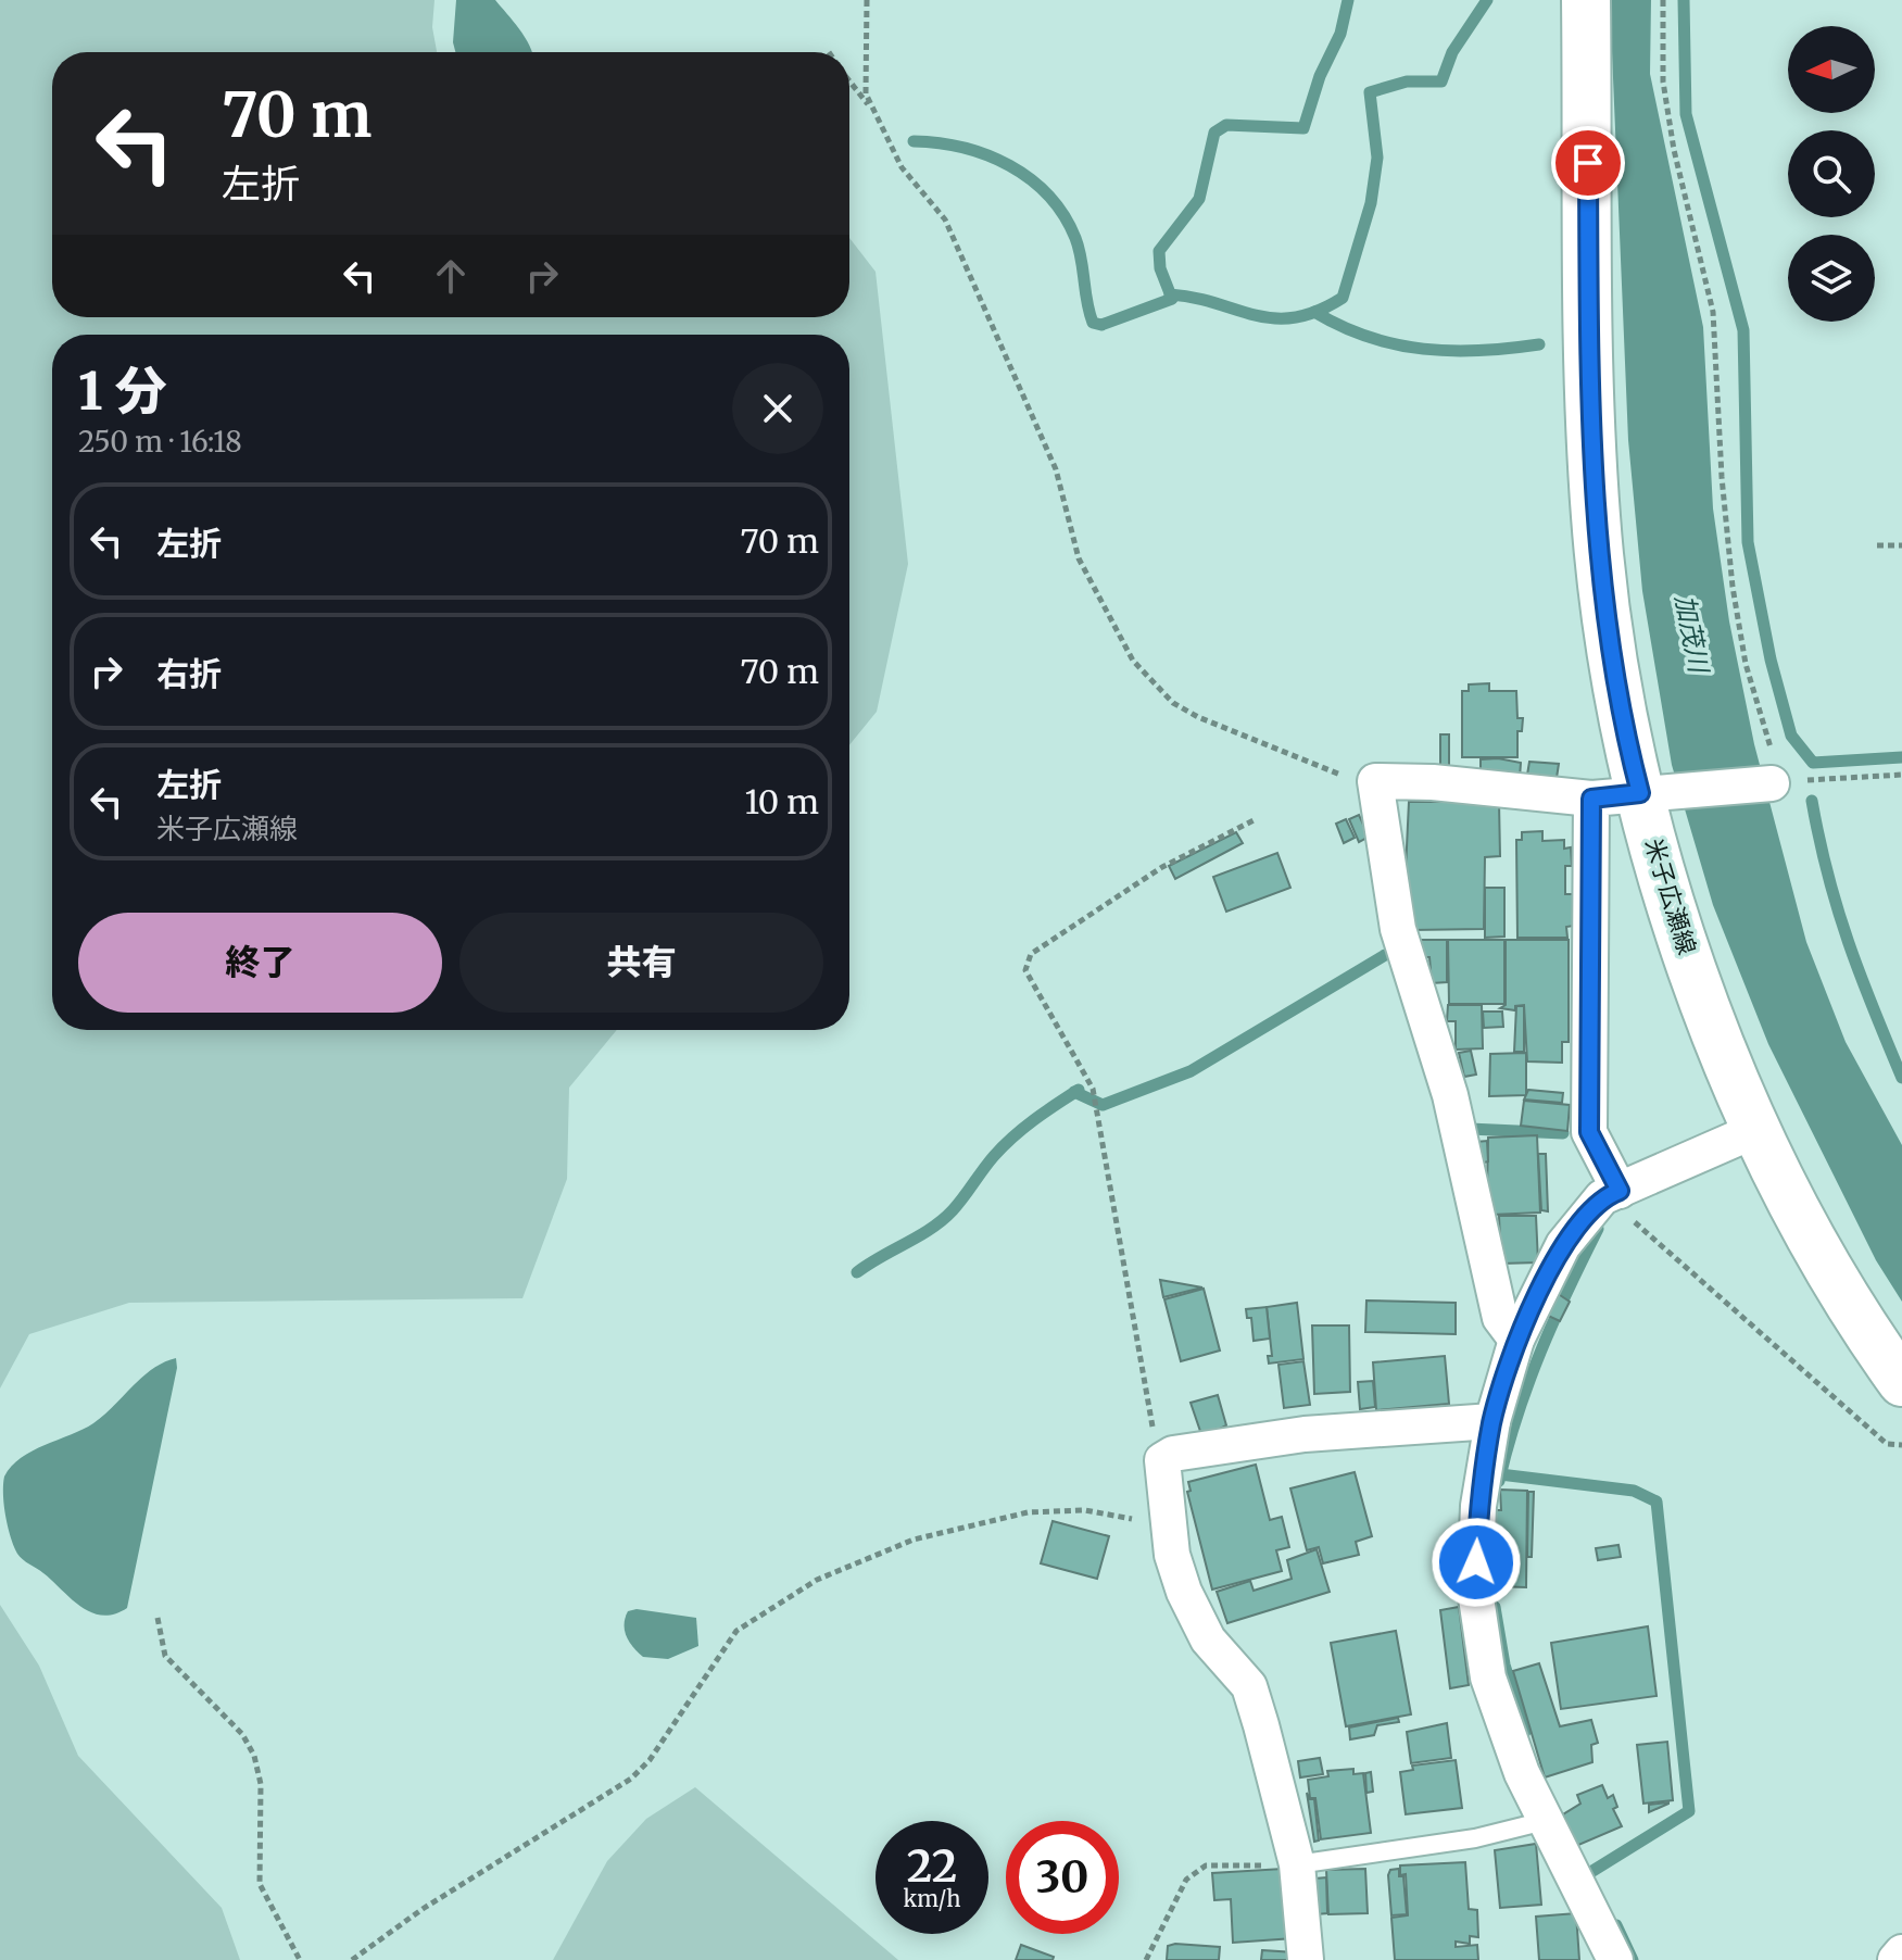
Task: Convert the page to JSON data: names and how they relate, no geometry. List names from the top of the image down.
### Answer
{
  "streets": {
    "main road": ["米子広瀬線"]
  },
  "water": ["加茂川"],
  "north": "left",
  "page": {
    "turn": ["70 m", "左折"],
    "heading": ["1 分", "250 m · 16:18"],
    "list": [
      {
        "name": "左折",
        "value": "70 m"
      },
      {
        "name": "右折",
        "value": "70 m"
      },
      {
        "name": "左折",
        "note": "米子広瀬線",
        "value": "10 m"
      }
    ],
    "buttons": ["終了", "共有"],
    "speed": "22 km/h",
    "limit": "30"
  }
}
